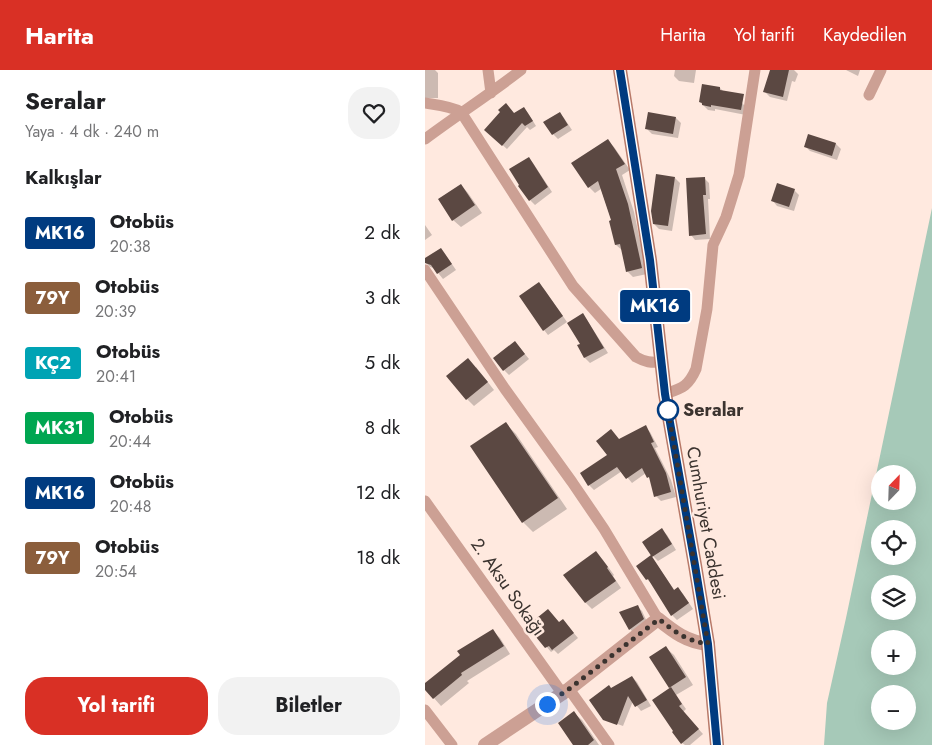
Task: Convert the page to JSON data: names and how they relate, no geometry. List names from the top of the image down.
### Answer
{
  "streets": {
    "main road": ["Cumhuriyet Caddesi"],
    "street": ["2. Aksu Sokağı"]
  },
  "places": ["Seralar"],
  "lines": ["bus line MK16"],
  "north": "top right",
  "page": {
    "header": "Harita",
    "nav": ["Harita", "Yol tarifi", "Kaydedilen"],
    "heading": [
      ["Seralar", "Yaya · 4 dk · 240 m"],
      "Kalkışlar"
    ],
    "on_map": "MK16",
    "list": [
      {
        "mark": "MK16",
        "name": "Otobüs",
        "note": "20:38",
        "value": "2 dk"
      },
      {
        "mark": "79Y",
        "name": "Otobüs",
        "note": "20:39",
        "value": "3 dk"
      },
      {
        "mark": "KÇ2",
        "name": "Otobüs",
        "note": "20:41",
        "value": "5 dk"
      },
      {
        "mark": "MK31",
        "name": "Otobüs",
        "note": "20:44",
        "value": "8 dk"
      },
      {
        "mark": "MK16",
        "name": "Otobüs",
        "note": "20:48",
        "value": "12 dk"
      },
      {
        "mark": "79Y",
        "name": "Otobüs",
        "note": "20:54",
        "value": "18 dk"
      }
    ],
    "map_buttons": ["+", "−"],
    "buttons": ["Yol tarifi", "Biletler"]
  }
}
